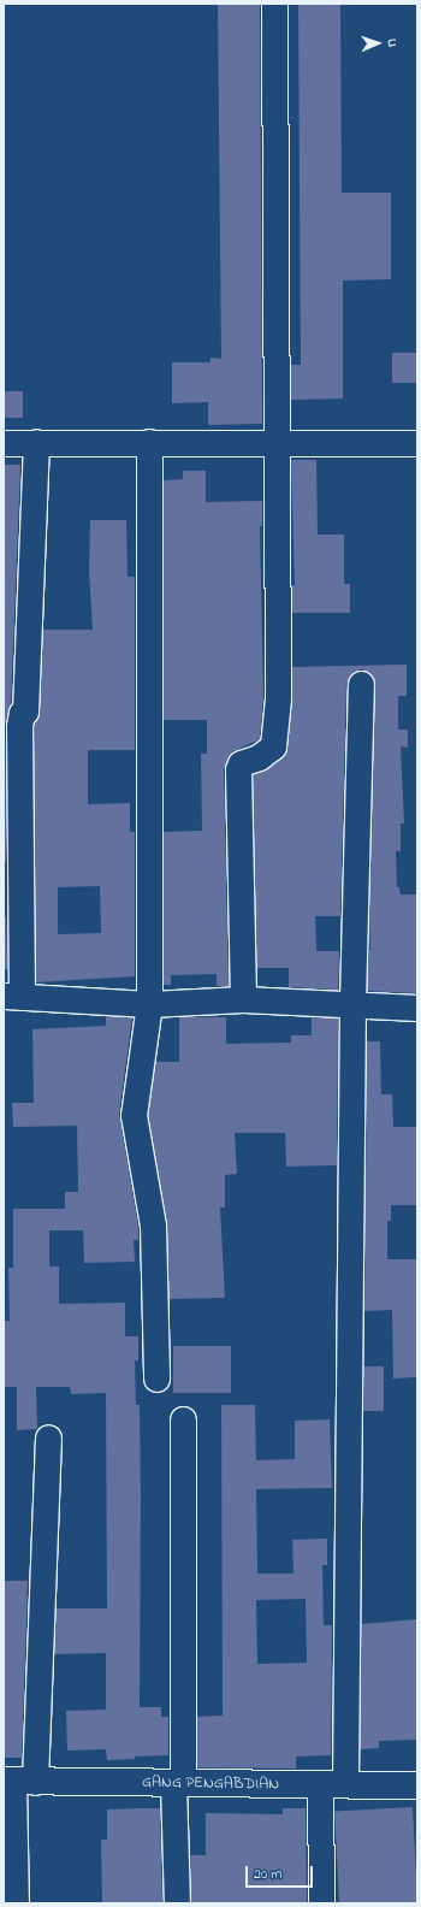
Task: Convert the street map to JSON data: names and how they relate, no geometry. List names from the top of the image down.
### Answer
{
  "streets": {
    "street": ["GANG PENGABDIAN"]
  },
  "scale_bar": "20 m",
  "north": "right"
}
